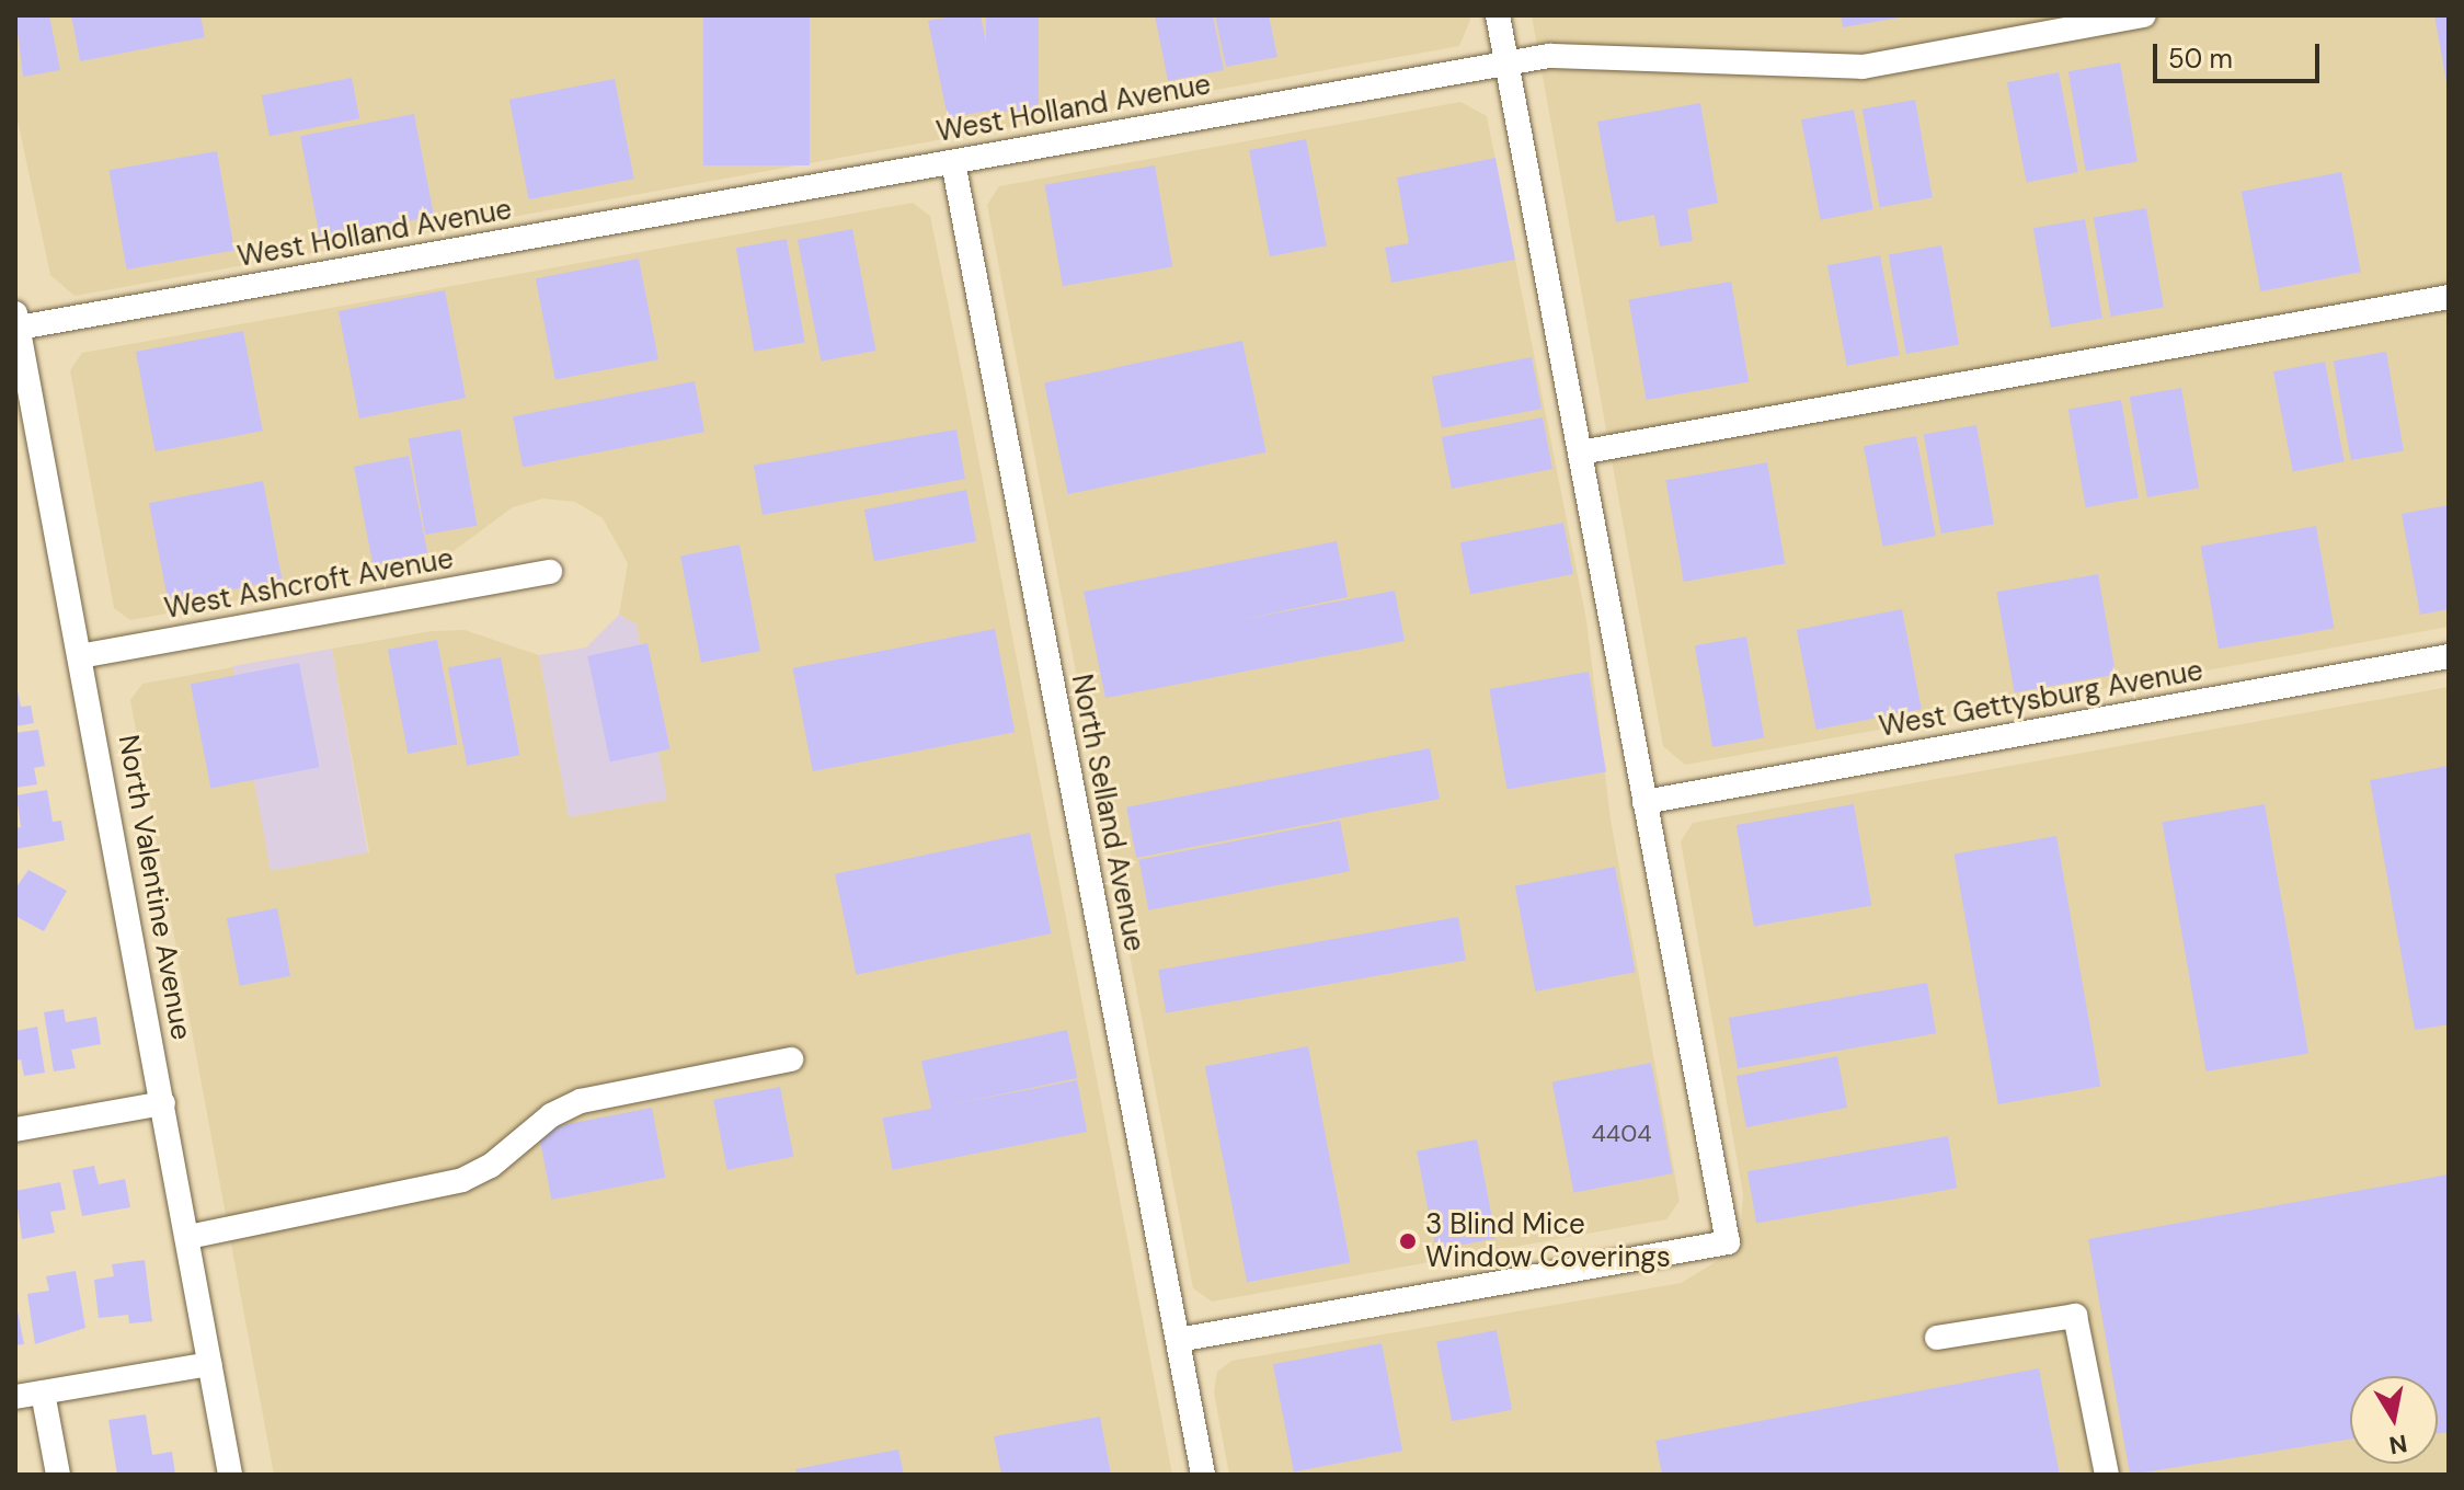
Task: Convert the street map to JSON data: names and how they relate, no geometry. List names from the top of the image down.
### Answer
{
  "streets": {
    "street": [
      "West Holland Avenue",
      "West Ashcroft Avenue",
      "West Gettysburg Avenue",
      "North Selland Avenue",
      "North Valentine Avenue"
    ]
  },
  "crossings": [
    ["West Holland Avenue", "North Selland Avenue"],
    ["West Holland Avenue", "North Valentine Avenue"],
    ["West Ashcroft Avenue", "North Valentine Avenue"]
  ],
  "places": ["3 Blind Mice Window Coverings"],
  "house_numbers": ["4404"],
  "scale_bar": "50 m",
  "north": "bottom"
}
